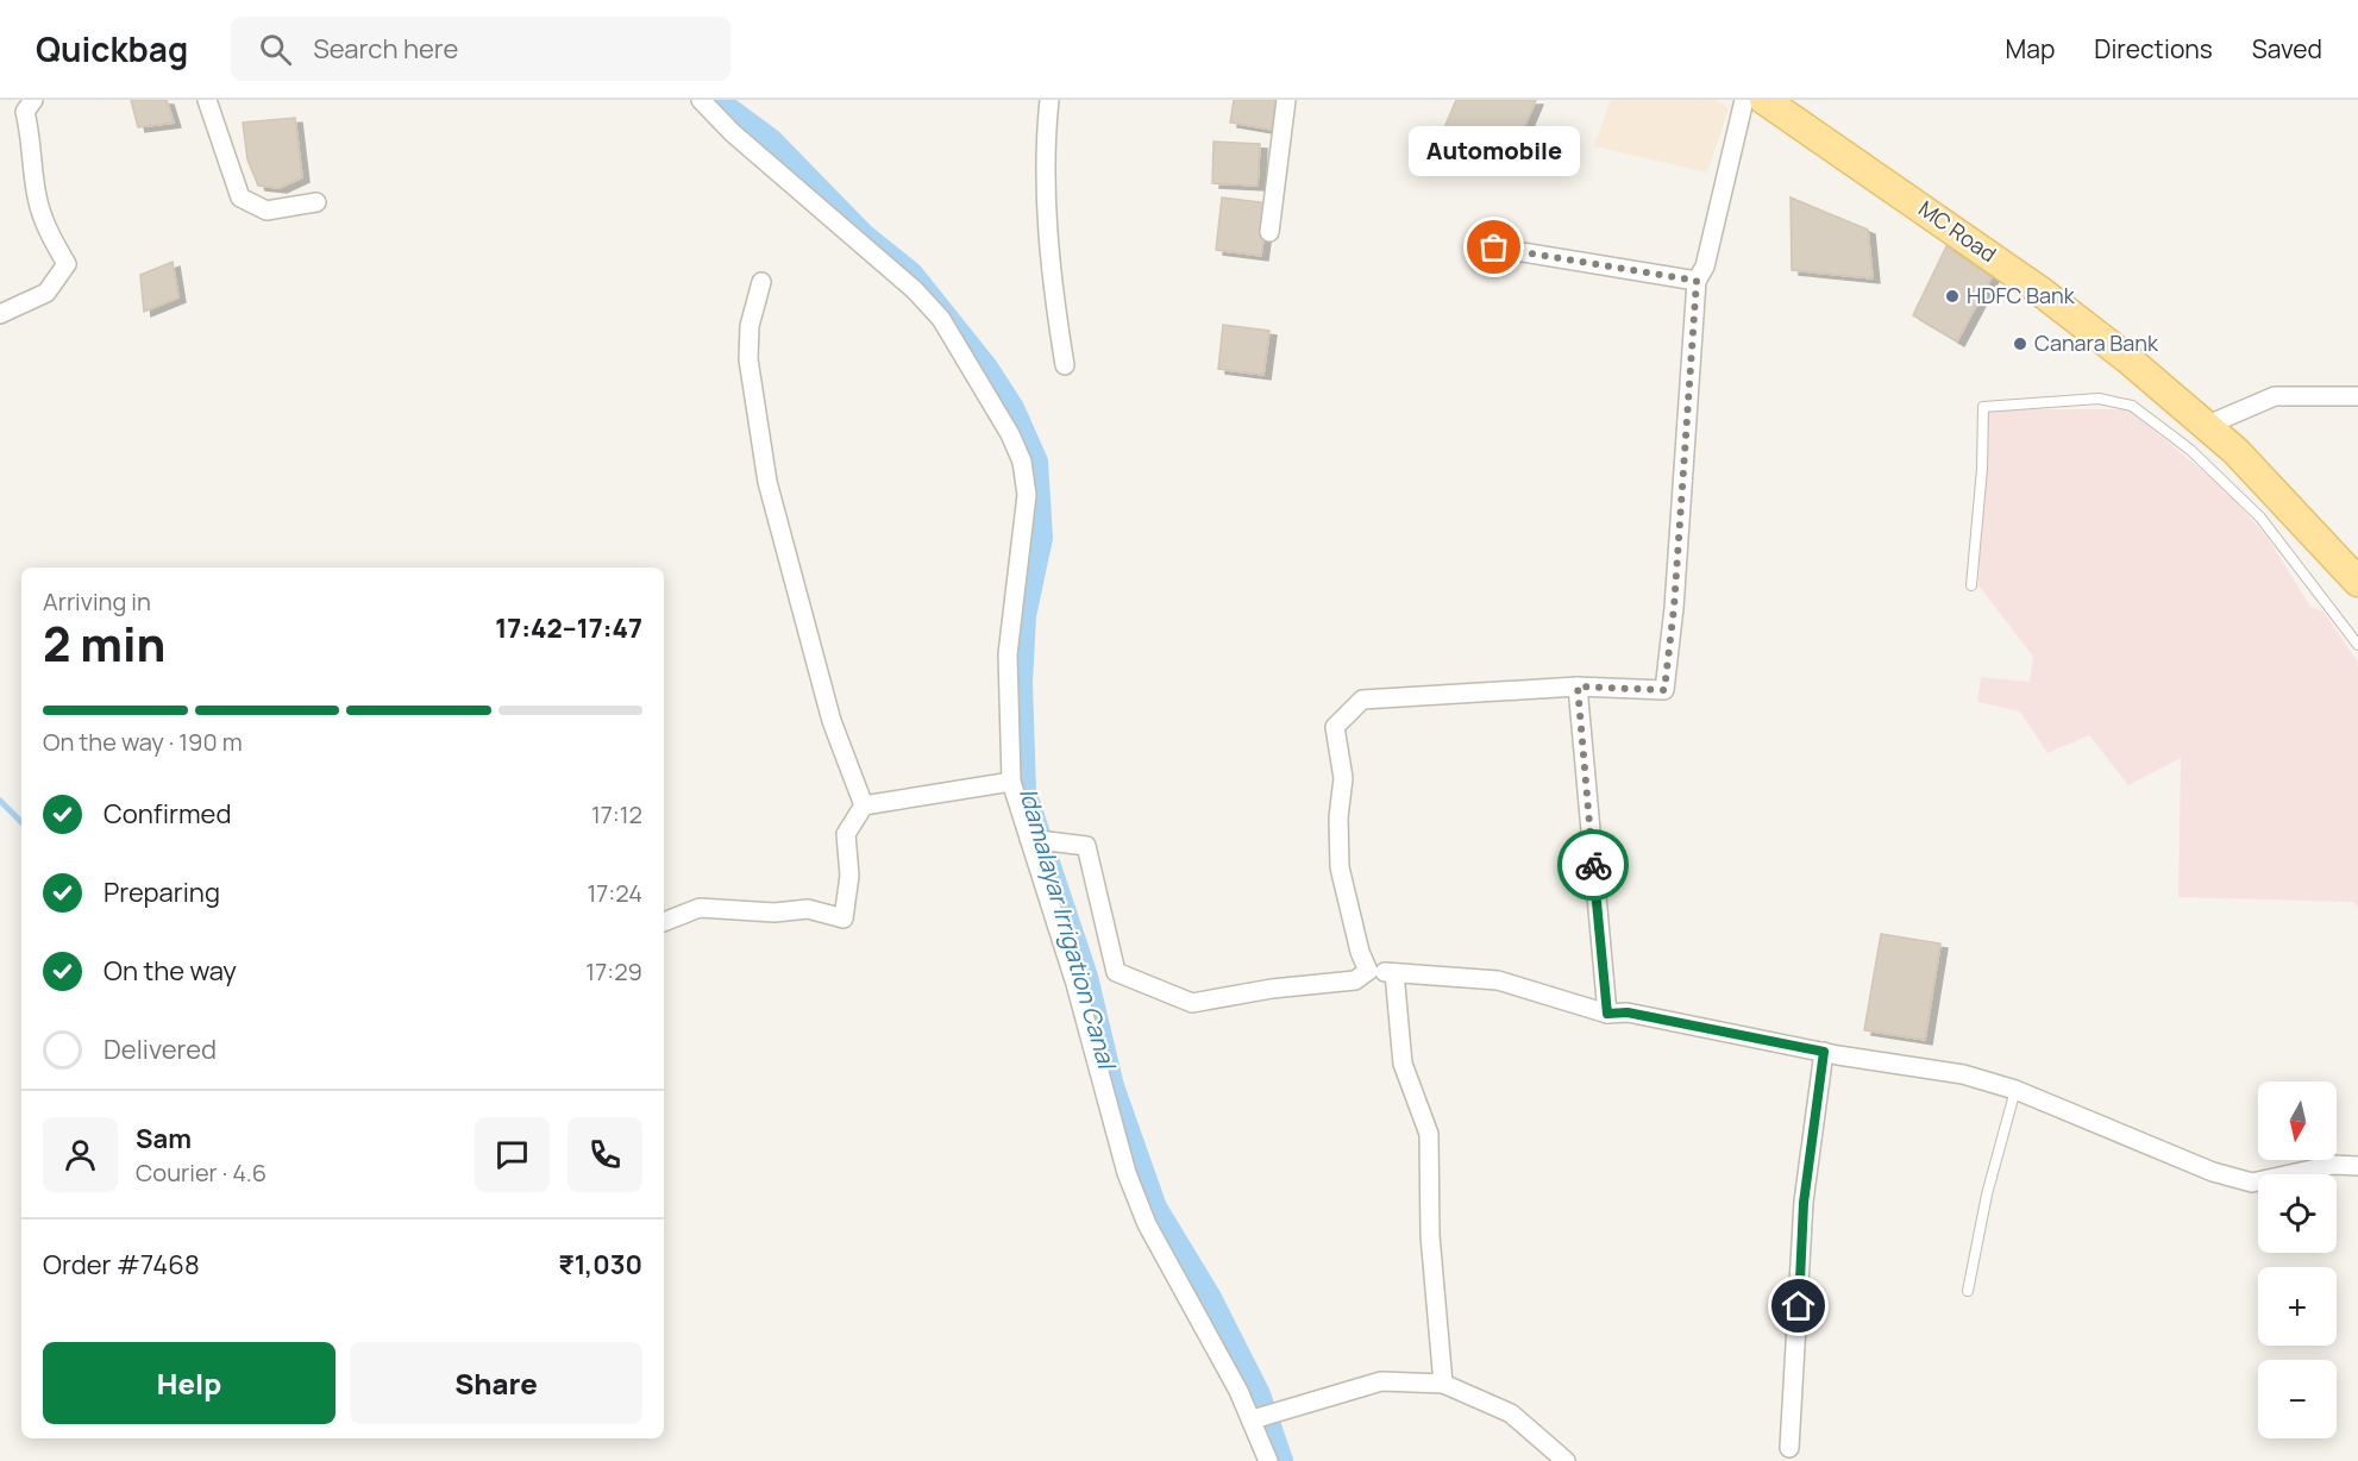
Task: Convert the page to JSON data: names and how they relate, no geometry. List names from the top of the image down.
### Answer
{
  "streets": {
    "main road": ["MC Road"]
  },
  "water": ["Idamalayar Irrigation Canal"],
  "places": ["Automobile", "HDFC Bank", "Canara Bank"],
  "north": "bottom",
  "page": {
    "header": "Quickbag",
    "search": "Search here",
    "nav": ["Map", "Directions", "Saved"],
    "bubble": "Automobile",
    "heading": ["2 min", "Arriving in", "17:42–17:47"],
    "panel": [
      "Sam",
      "Courier · 4.6",
      "Order #7468",
      "₹1,030"
    ],
    "bar": "On the way · 190 m",
    "list": [
      ["Confirmed", "17:12"],
      ["Preparing", "17:24"],
      ["On the way", "17:29"],
      "Delivered"
    ],
    "map_buttons": ["+", "−"],
    "buttons": ["Help", "Share"]
  }
}
